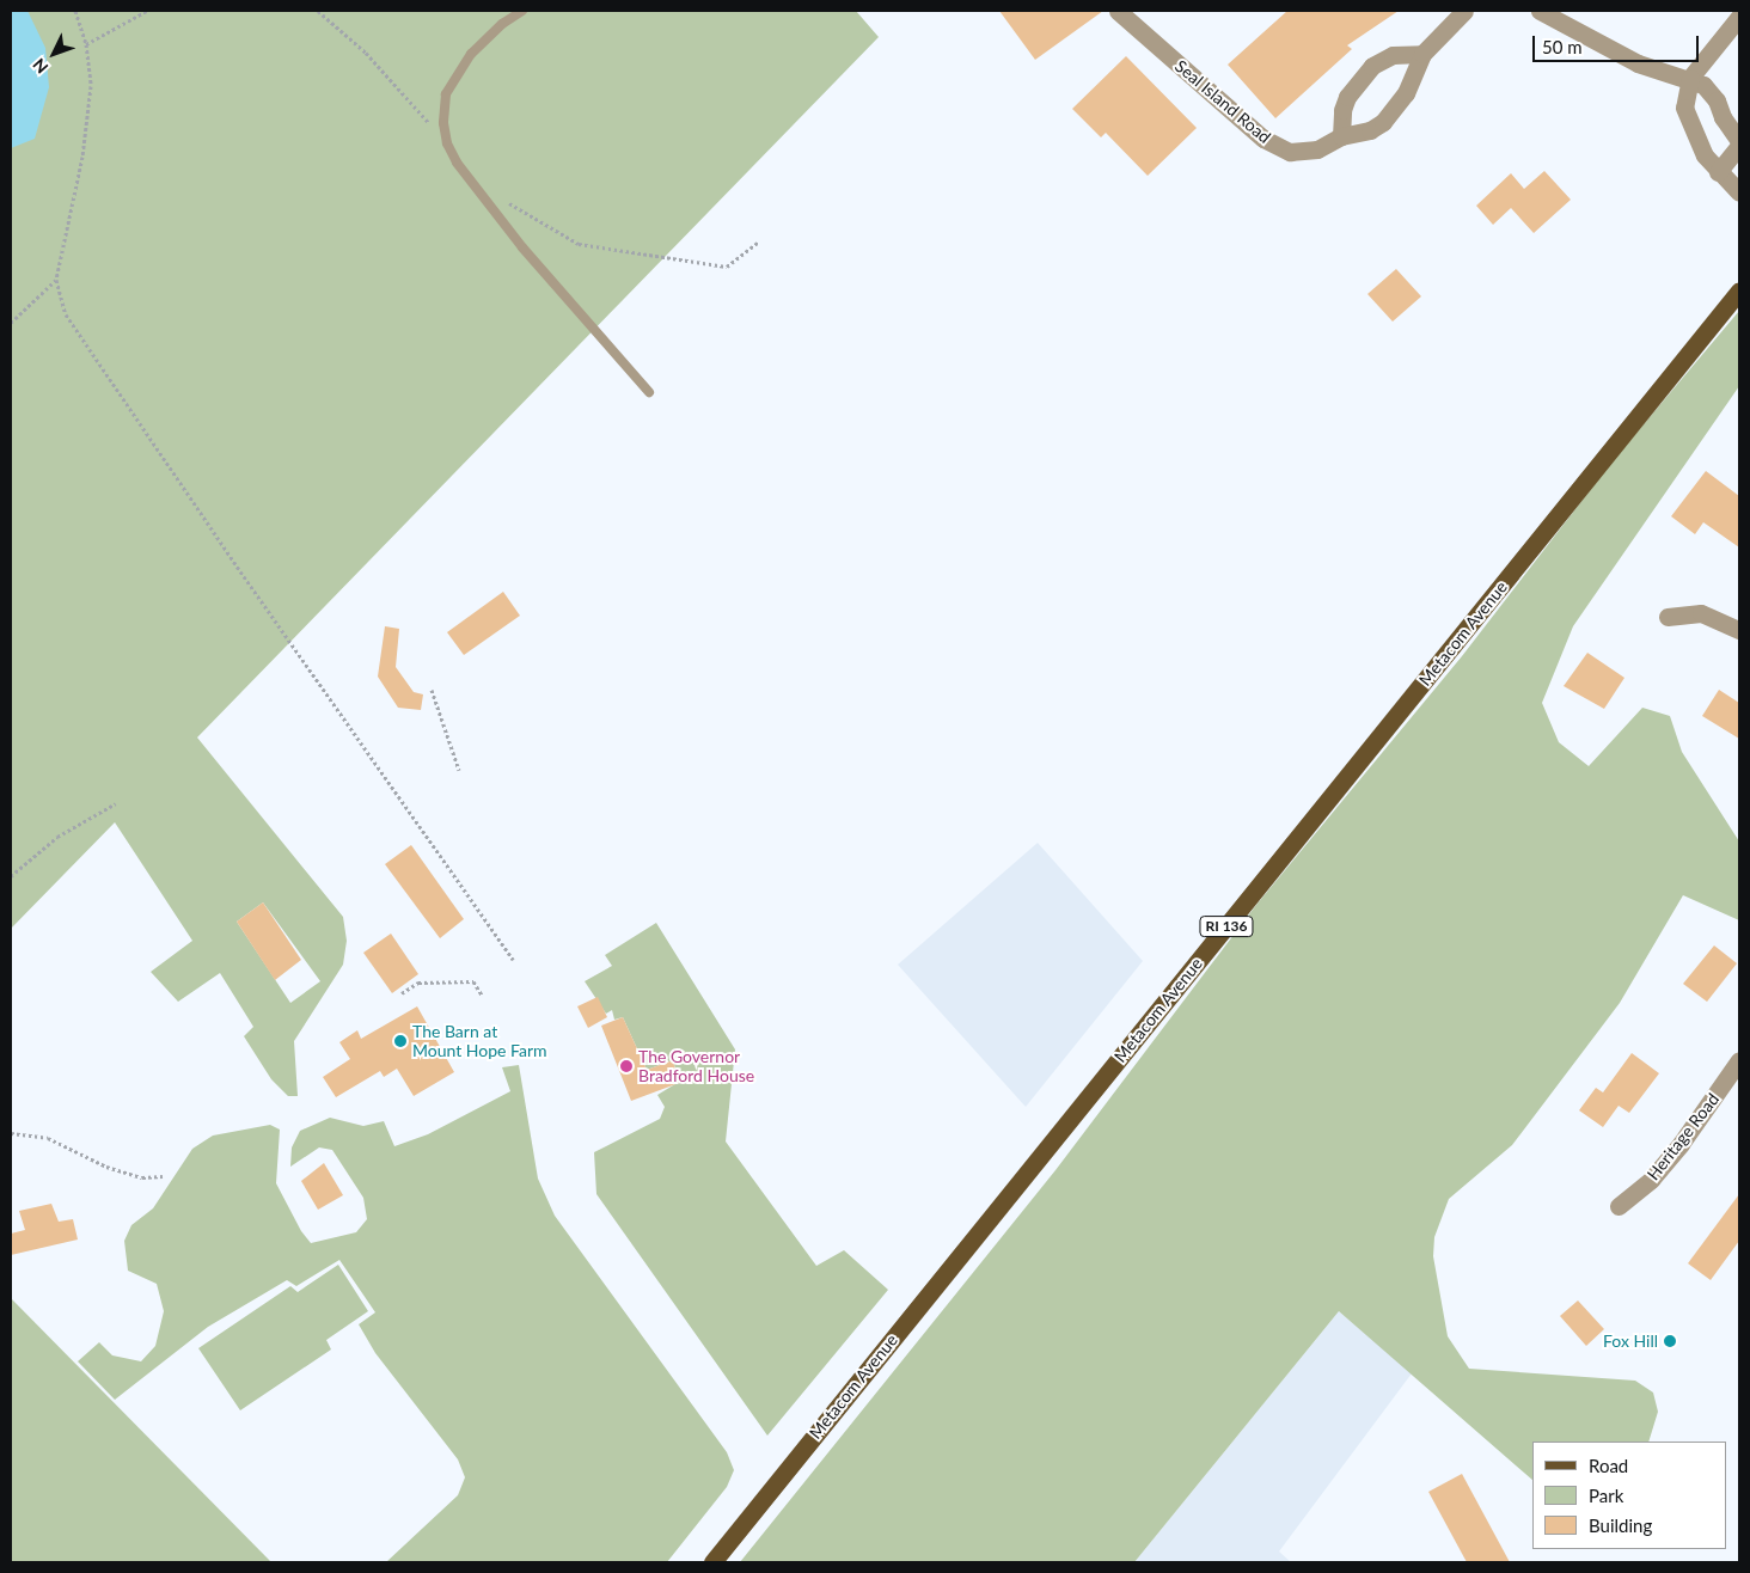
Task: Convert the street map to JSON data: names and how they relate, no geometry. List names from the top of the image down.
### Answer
{
  "streets": {
    "main road": ["Metacom Avenue", "RI 136"],
    "street": ["Seal Island Road", "Heritage Road"]
  },
  "places": ["The Barn at Mount Hope Farm", "The Governor Bradford House", "Fox Hill"],
  "legend": ["Road", "Park", "Building"],
  "scale_bar": "50 m",
  "north": "bottom left"
}
